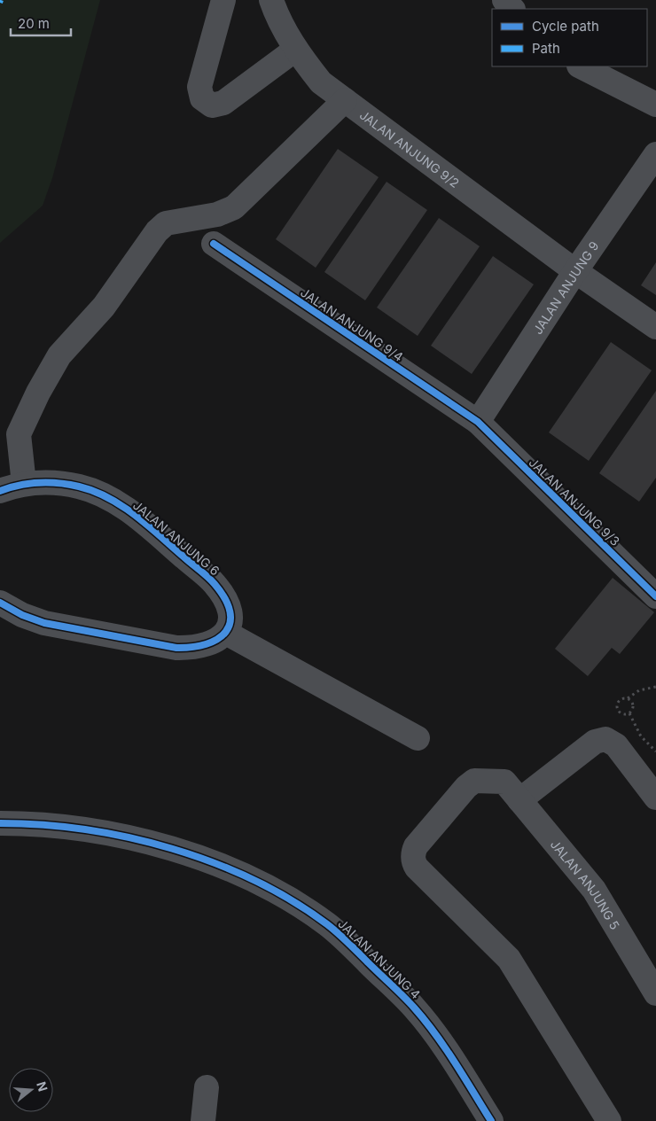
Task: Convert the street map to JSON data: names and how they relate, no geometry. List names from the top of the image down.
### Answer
{
  "streets": {
    "street": [
      "JALAN ANJUNG 9/2",
      "JALAN ANJUNG 9",
      "JALAN ANJUNG 9/4",
      "JALAN ANJUNG 9/3",
      "JALAN ANJUNG 6",
      "JALAN ANJUNG 5",
      "JALAN ANJUNG 4"
    ]
  },
  "crossings": [
    ["JALAN ANJUNG 9/2", "JALAN ANJUNG 9"],
    ["JALAN ANJUNG 9", "JALAN ANJUNG 9/4"],
    ["JALAN ANJUNG 9", "JALAN ANJUNG 9/3"],
    ["JALAN ANJUNG 9/4", "JALAN ANJUNG 9/3"]
  ],
  "legend": ["Cycle path", "Path"],
  "scale_bar": "20 m",
  "north": "right"
}
